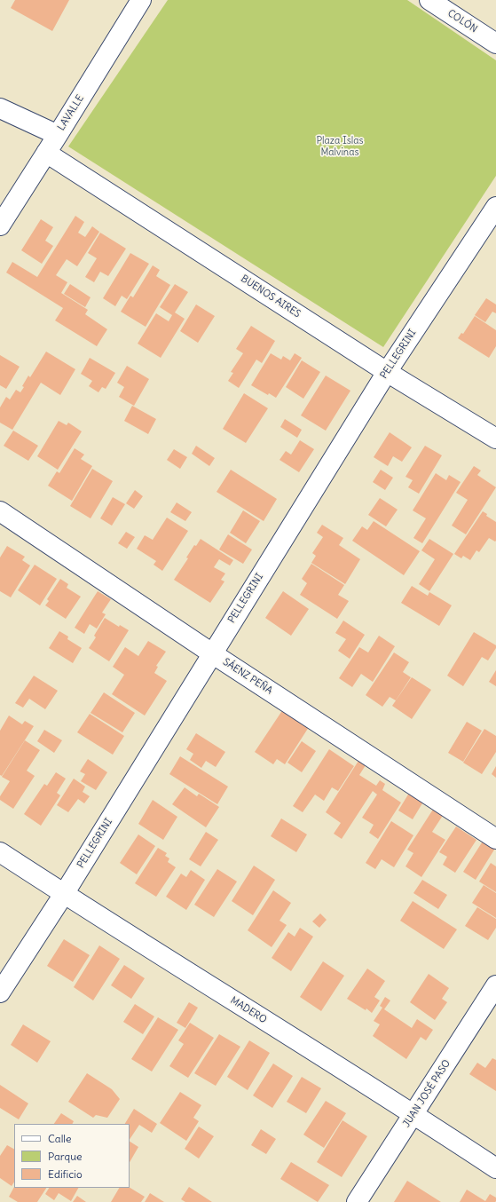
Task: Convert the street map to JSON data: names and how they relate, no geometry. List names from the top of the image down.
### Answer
{
  "streets": {
    "street": [
      "COLÓN",
      "LAVALLE",
      "BUENOS AIRES",
      "PELLEGRINI",
      "SÁENZ PEÑA",
      "MADERO",
      "JUAN JOSÉ PASO"
    ]
  },
  "crossings": [
    ["LAVALLE", "BUENOS AIRES"],
    ["BUENOS AIRES", "PELLEGRINI"],
    ["PELLEGRINI", "SÁENZ PEÑA"],
    ["PELLEGRINI", "MADERO"],
    ["MADERO", "JUAN JOSÉ PASO"]
  ],
  "parks": ["Plaza Islas Malvinas"],
  "legend": ["Calle", "Parque", "Edificio"]
}
